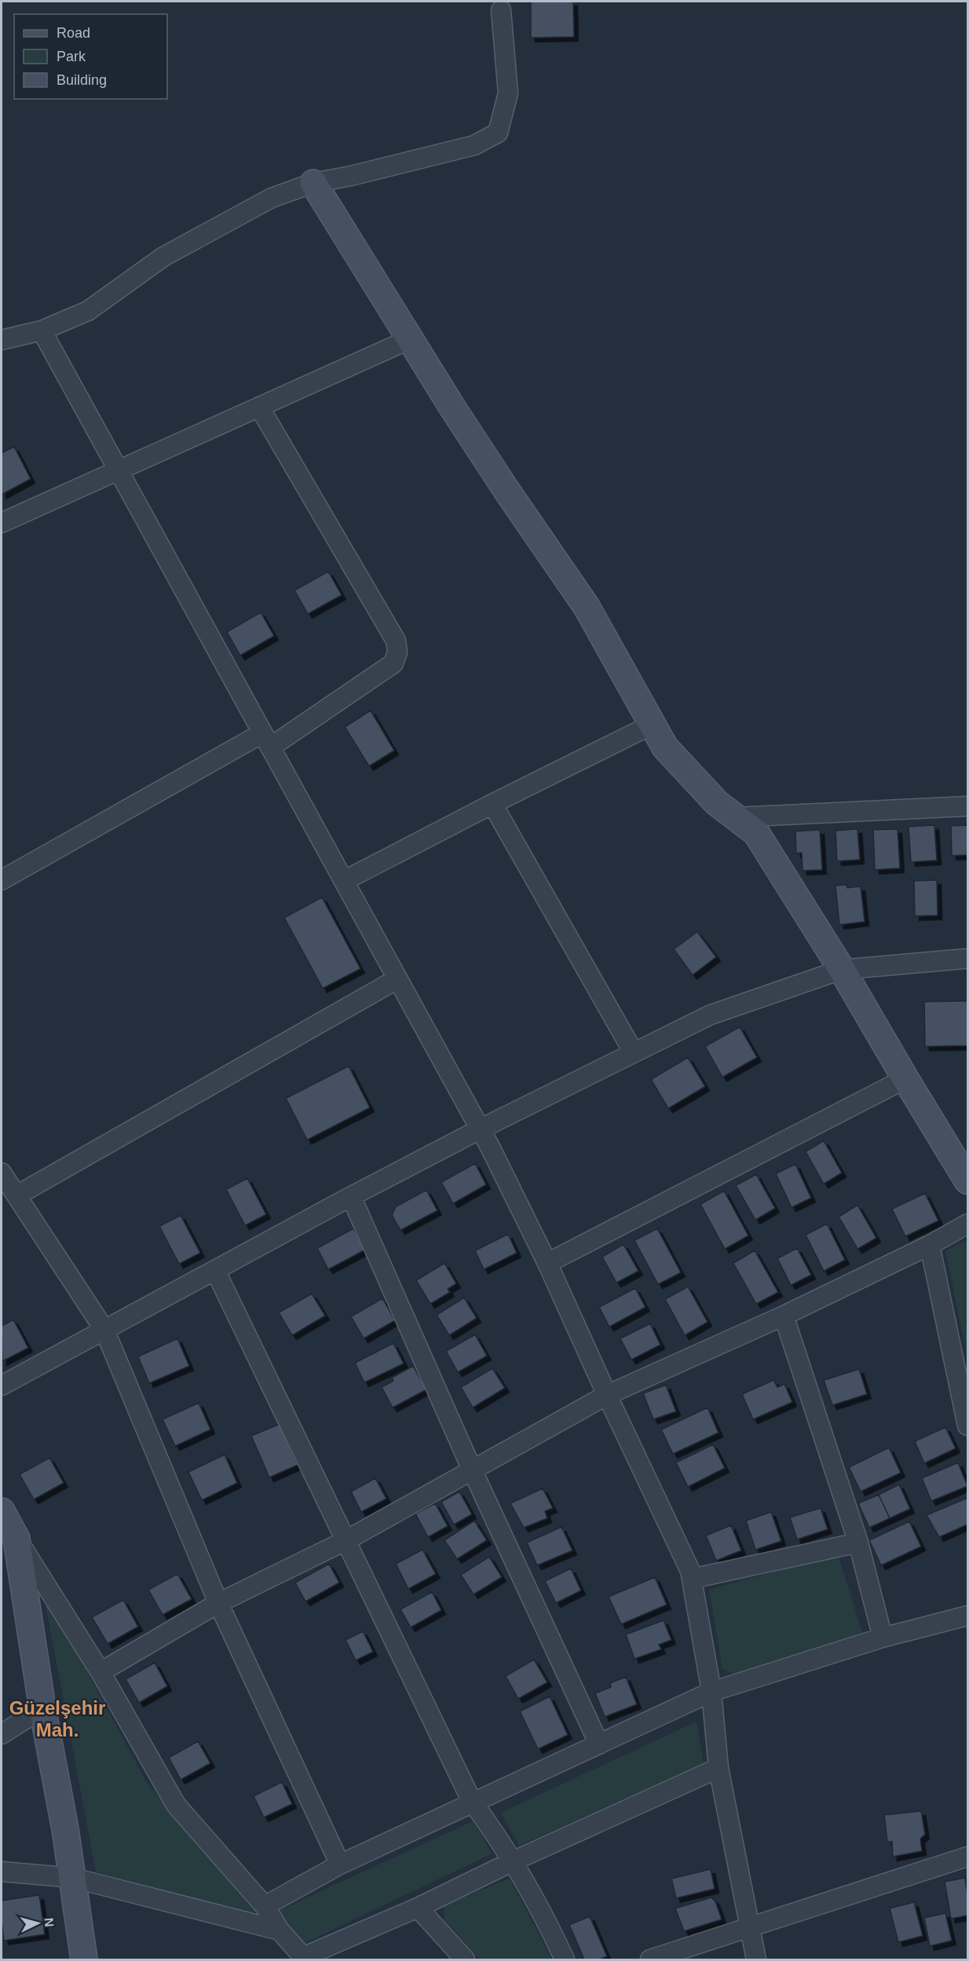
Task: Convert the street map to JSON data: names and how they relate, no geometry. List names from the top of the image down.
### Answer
{
  "districts": ["Güzelşehir Mah."],
  "legend": ["Road", "Park", "Building"],
  "north": "right"
}
